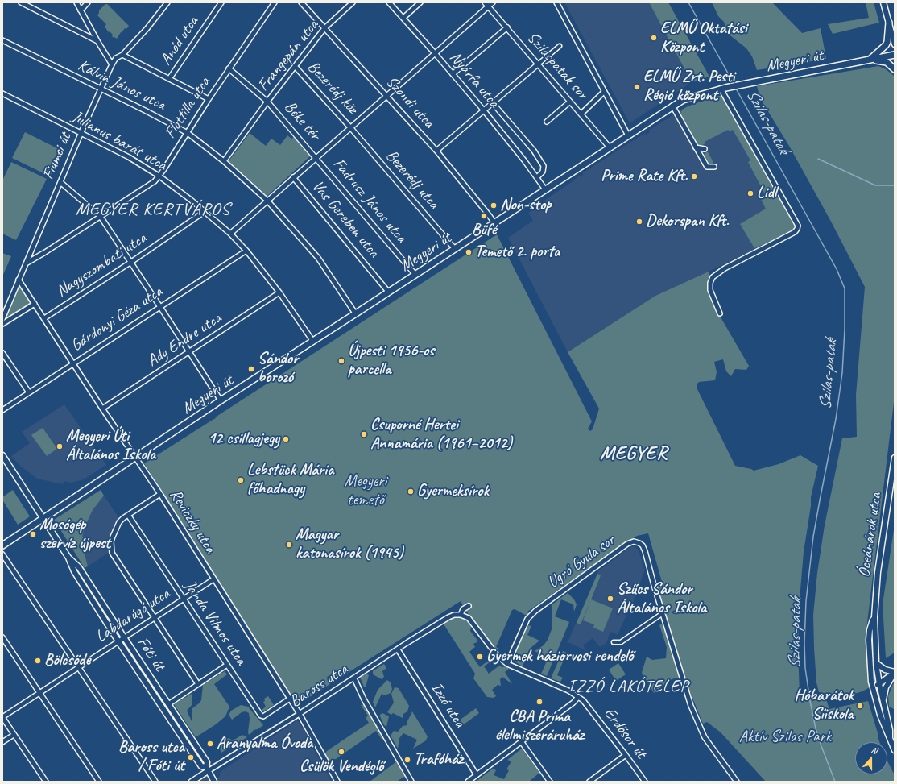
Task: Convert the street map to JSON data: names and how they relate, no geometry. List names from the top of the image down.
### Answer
{
  "streets": {
    "main road": ["Megyeri út"],
    "street": [
      "Anód utca",
      "Frangepán utca",
      "Szilaspatak sor",
      "Nyárfa utca",
      "Kálvin János utca",
      "Bezerédj köz",
      "Szondi utca",
      "Flottilla utca",
      "Béke tér",
      "Julianus barát utca",
      "Fiumei út",
      "Bezerédj utca",
      "Fadrusz János utca",
      "Vas Gereben utca",
      "Nagyszombati utca",
      "Gárdonyi Géza utca",
      "Ady Endre utca",
      "Reviczky utca",
      "Óceánárok utca",
      "Ugró Gyula sor",
      "Labdarúgó utca",
      "Janda Vilmos utca",
      "Fóti út",
      "Baross utca",
      "Izzó utca",
      "Erdősor út"
    ]
  },
  "crossings": [
    ["Frangepán utca", "Kálvin János utca"],
    ["Frangepán utca", "Bezerédj köz"],
    ["Frangepán utca", "Szondi utca"],
    ["Frangepán utca", "Béke tér"],
    ["Megyeri út", "Szilaspatak sor"],
    ["Megyeri út", "Nyárfa utca"],
    ["Megyeri út", "Szondi utca"],
    ["Megyeri út", "Julianus barát utca"],
    ["Megyeri út", "Bezerédj utca"],
    ["Megyeri út", "Fadrusz János utca"],
    ["Megyeri út", "Vas Gereben utca"],
    ["Megyeri út", "Reviczky utca"],
    ["Megyeri út", "Fóti út"],
    ["Kálvin János utca", "Flottilla utca"],
    ["Kálvin János utca", "Fiumei út"],
    ["Bezerédj köz", "Bezerédj utca"],
    ["Flottilla utca", "Julianus barát utca"],
    ["Flottilla utca", "Fiumei út"],
    ["Béke tér", "Fadrusz János utca"],
    ["Julianus barát utca", "Fiumei út"],
    ["Julianus barát utca", "Nagyszombati utca"],
    ["Julianus barát utca", "Gárdonyi Géza utca"],
    ["Julianus barát utca", "Ady Endre utca"],
    ["Fiumei út", "Reviczky utca"],
    ["Nagyszombati utca", "Reviczky utca"],
    ["Gárdonyi Géza utca", "Reviczky utca"],
    ["Ady Endre utca", "Reviczky utca"],
    ["Reviczky utca", "Labdarúgó utca"],
    ["Reviczky utca", "Janda Vilmos utca"],
    ["Reviczky utca", "Baross utca"],
    ["Ugró Gyula sor", "Erdősor út"],
    ["Labdarúgó utca", "Janda Vilmos utca"],
    ["Labdarúgó utca", "Fóti út"],
    ["Fóti út", "Baross utca"],
    ["Baross utca", "Izzó utca"],
    ["Baross utca", "Erdősor út"]
  ],
  "districts": ["MEGYER KERTVÁROS", "MEGYER", "IZZÓ LAKÓTELEP"],
  "water": ["Szilas-patak"],
  "parks": ["Megyeri temető", "Aktív Szilas Park"],
  "places": [
    "ELMŰ Oktatási Központ",
    "ELMŰ Zrt. Pesti Régió központ",
    "Prime Rate Kft.",
    "Lidl",
    "Non-stop",
    "Büfé",
    "Dekorspan Kft.",
    "Temető 2. porta",
    "Újpesti 1956-os parcella",
    "Sándor borozó",
    "Csuporné Hertei Annamária (1961–2012)",
    "12 csillagjegy",
    "Megyeri Úti Általános Iskola",
    "Lebstück Mária főhadnagy",
    "Gyermeksírok",
    "Mosógép szervíz újpest",
    "Magyar katonasírok (1945)",
    "Szűcs Sándor Általános Iskola",
    "Gyermek háziorvosi rendelő",
    "Bölcsőde",
    "CBA Príma élelmiszeráruház",
    "Hóbarátok Síiskola",
    "Aranyalma Óvoda",
    "Csülök Vendéglő",
    "Baross utca / Fóti út",
    "Trafóház"
  ],
  "north": "top"
}
